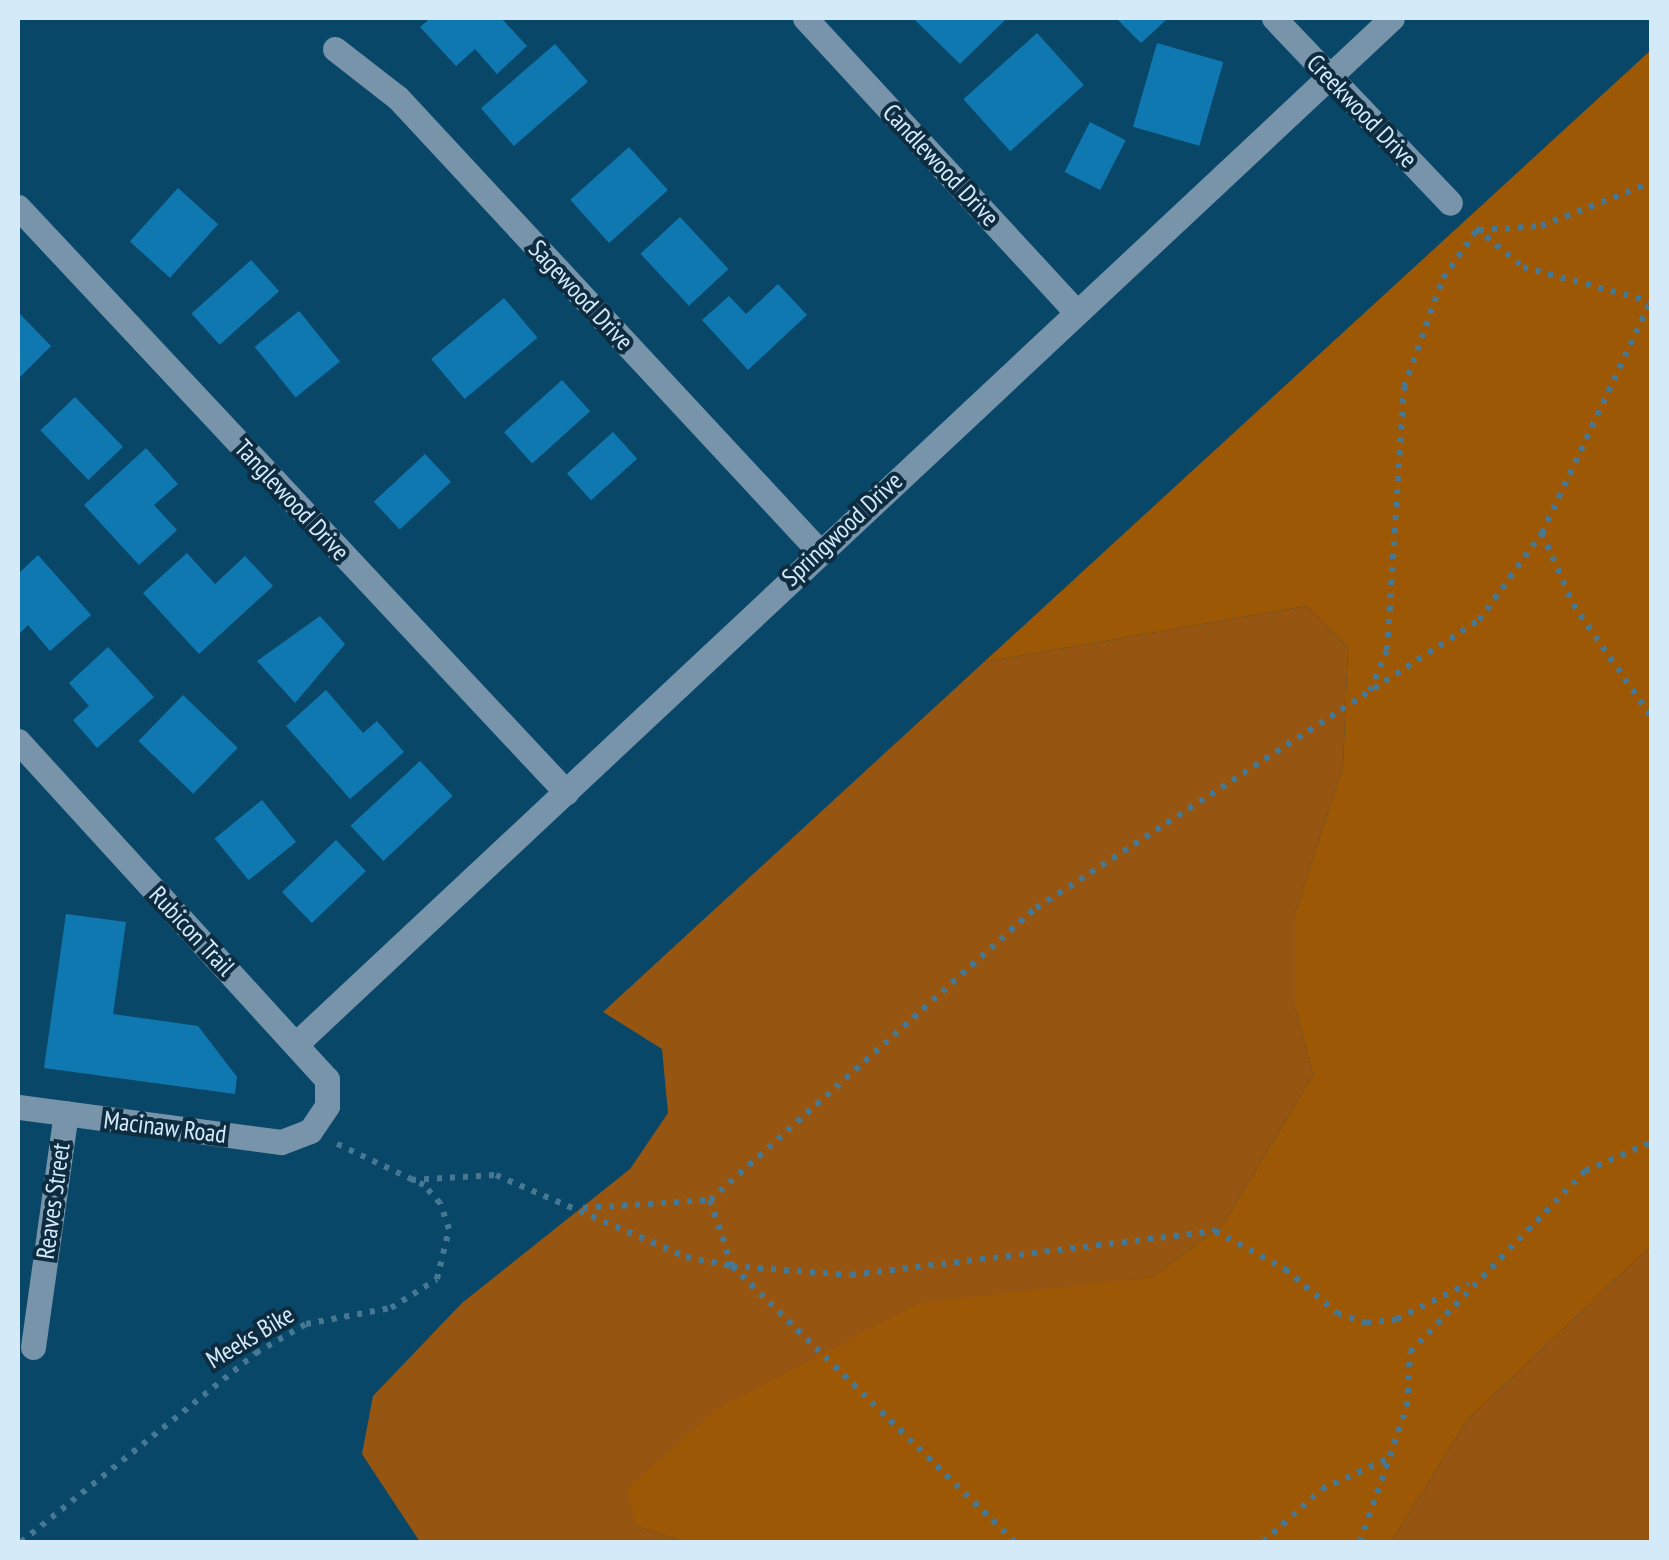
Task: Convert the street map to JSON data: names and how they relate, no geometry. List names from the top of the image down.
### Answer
{
  "streets": {
    "street": [
      "Creekwood Drive",
      "Candlewood Drive",
      "Sagewood Drive",
      "Tanglewood Drive",
      "Springwood Drive",
      "Rubicon Trail",
      "Macinaw Road",
      "Reaves Street"
    ],
    "path": ["Meeks Bike"]
  },
  "crossings": [
    ["Creekwood Drive", "Springwood Drive"],
    ["Candlewood Drive", "Springwood Drive"],
    ["Sagewood Drive", "Springwood Drive"],
    ["Tanglewood Drive", "Springwood Drive"],
    ["Springwood Drive", "Rubicon Trail"],
    ["Rubicon Trail", "Macinaw Road"],
    ["Rubicon Trail", "Meeks Bike"],
    ["Macinaw Road", "Reaves Street"],
    ["Macinaw Road", "Meeks Bike"]
  ]
}
